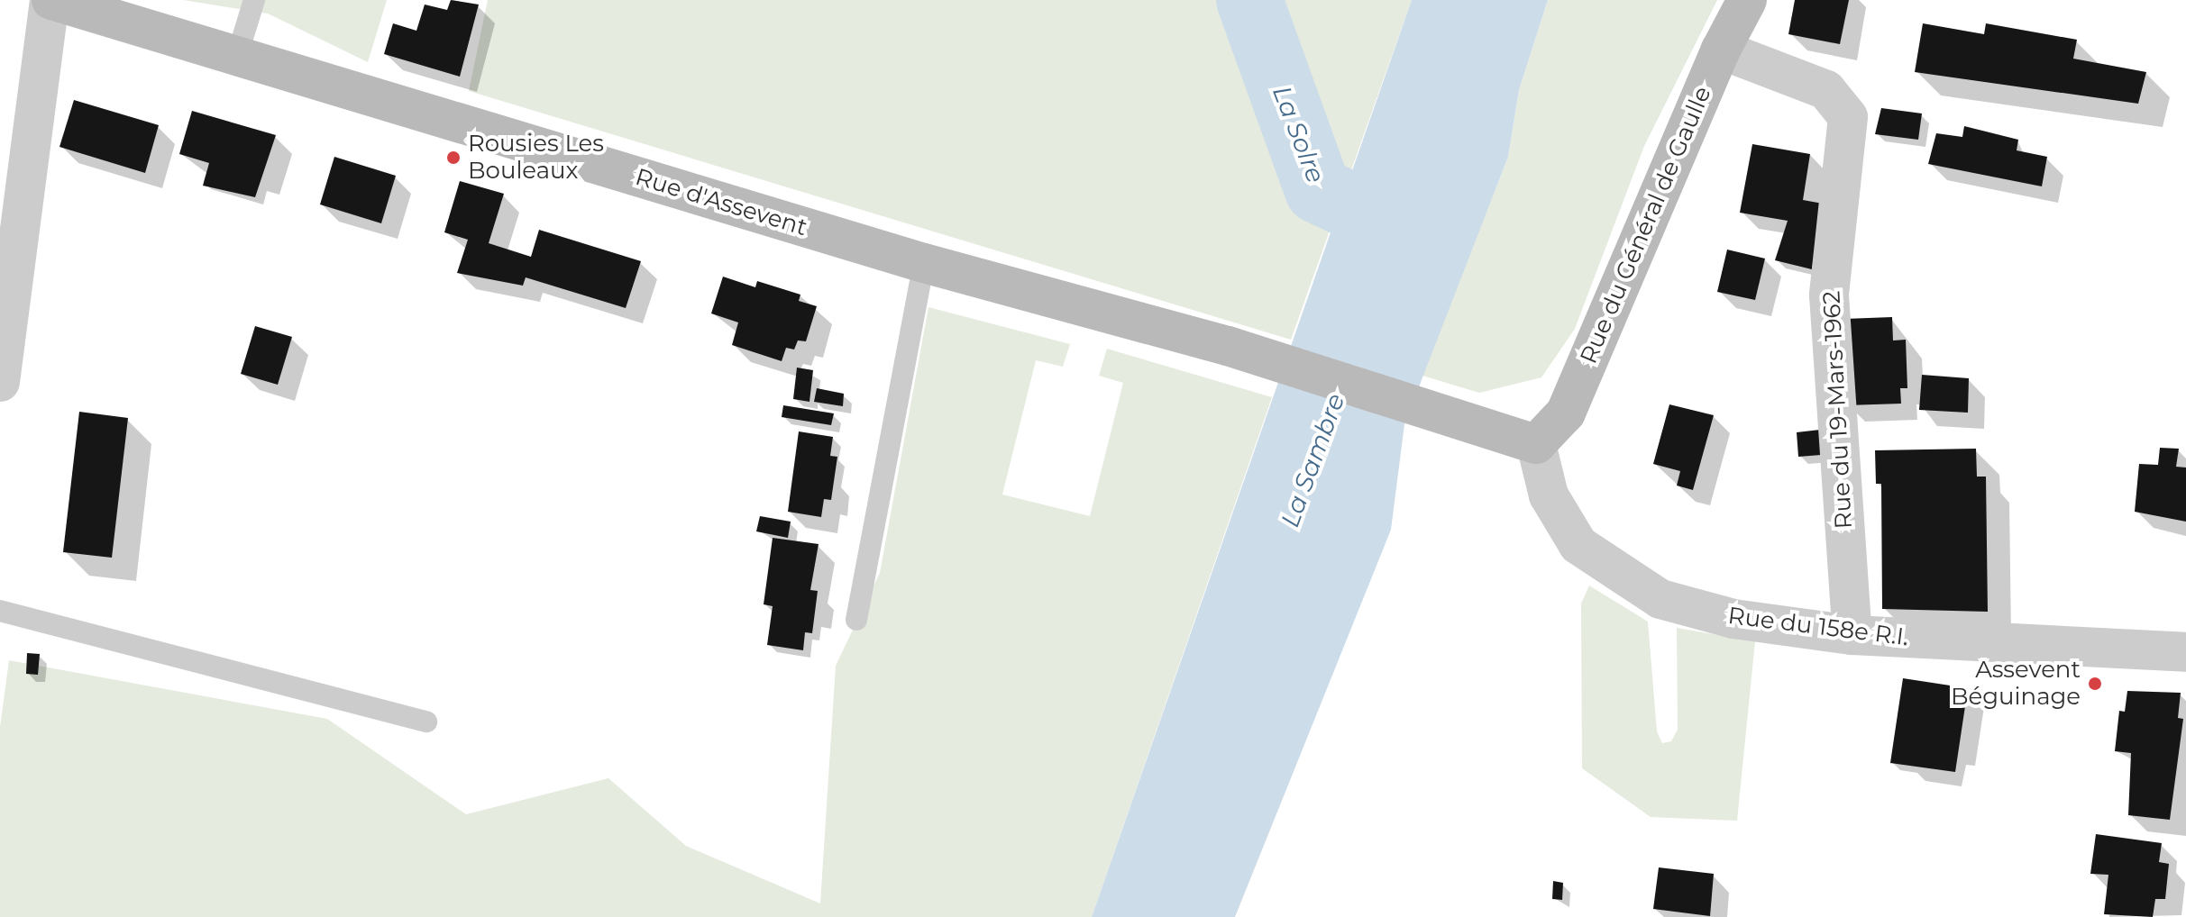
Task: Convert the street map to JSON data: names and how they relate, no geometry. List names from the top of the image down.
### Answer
{
  "streets": {
    "street": [
      "Rue d'Assevent",
      "Rue du Général de Gaulle",
      "Rue du 19-Mars-1962",
      "Rue du 158e R.I."
    ]
  },
  "crossings": [
    ["Rue d'Assevent", "Rue du Général de Gaulle"],
    ["Rue d'Assevent", "Rue du 158e R.I."],
    ["Rue du Général de Gaulle", "Rue du 19-Mars-1962"],
    ["Rue du Général de Gaulle", "Rue du 158e R.I."],
    ["Rue du 19-Mars-1962", "Rue du 158e R.I."]
  ],
  "water": ["La Solre", "La Sambre"],
  "places": ["Rousies Les Bouleaux", "Assevent Béguinage"]
}
